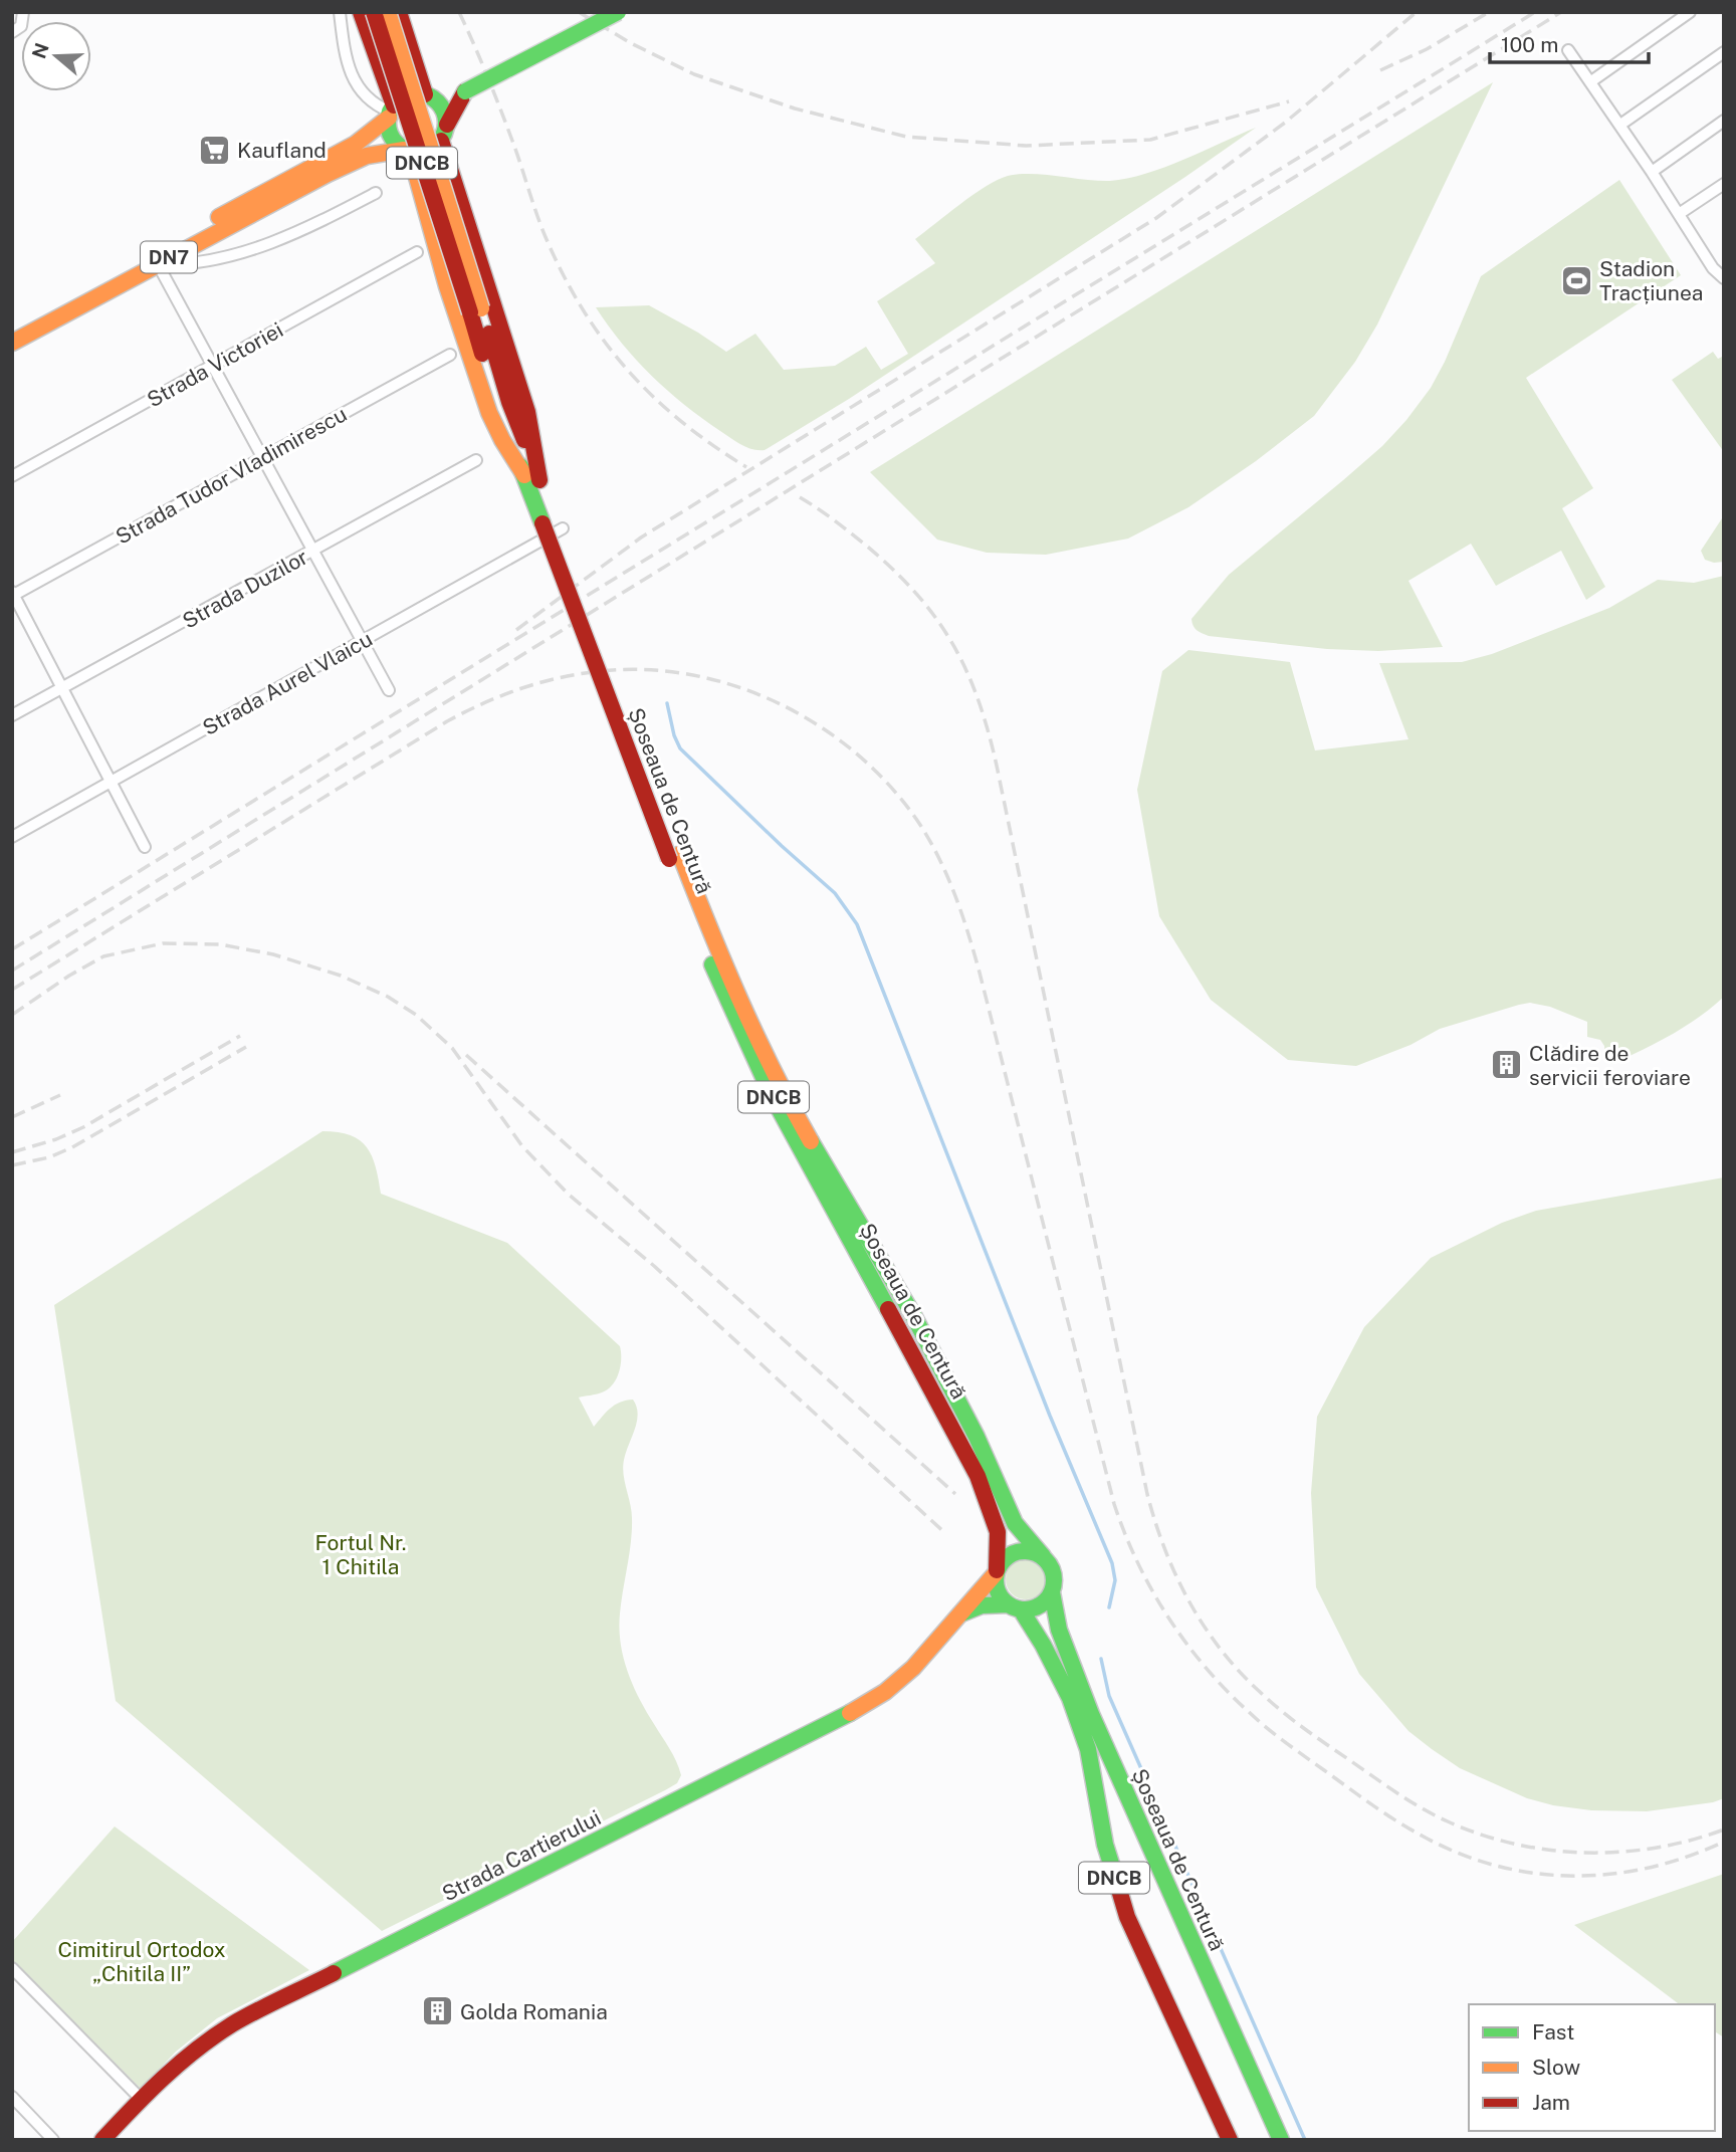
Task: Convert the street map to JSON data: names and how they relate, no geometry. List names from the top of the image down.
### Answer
{
  "streets": {
    "main road": [
      "DNCB",
      "DN7",
      "Șoseaua de Centură",
      "Strada Cartierului"
    ],
    "street": [
      "Strada Victoriei",
      "Strada Tudor Vladimirescu",
      "Strada Duzilor",
      "Strada Aurel Vlaicu"
    ]
  },
  "crossings": [
    ["Strada Aurel Vlaicu", "Șoseaua de Centură"],
    ["Șoseaua de Centură", "Strada Cartierului"]
  ],
  "parks": ["Fortul Nr. 1 Chitila", "Cimitirul Ortodox „Chitila II”"],
  "places": {
    "supermarket": ["Kaufland"],
    "sports": ["Stadion Tracțiunea"],
    "building": ["Clădire de servicii feroviare", "Golda Romania"]
  },
  "legend": ["Fast", "Slow", "Jam"],
  "scale_bar": "100 m",
  "north": "left"
}
